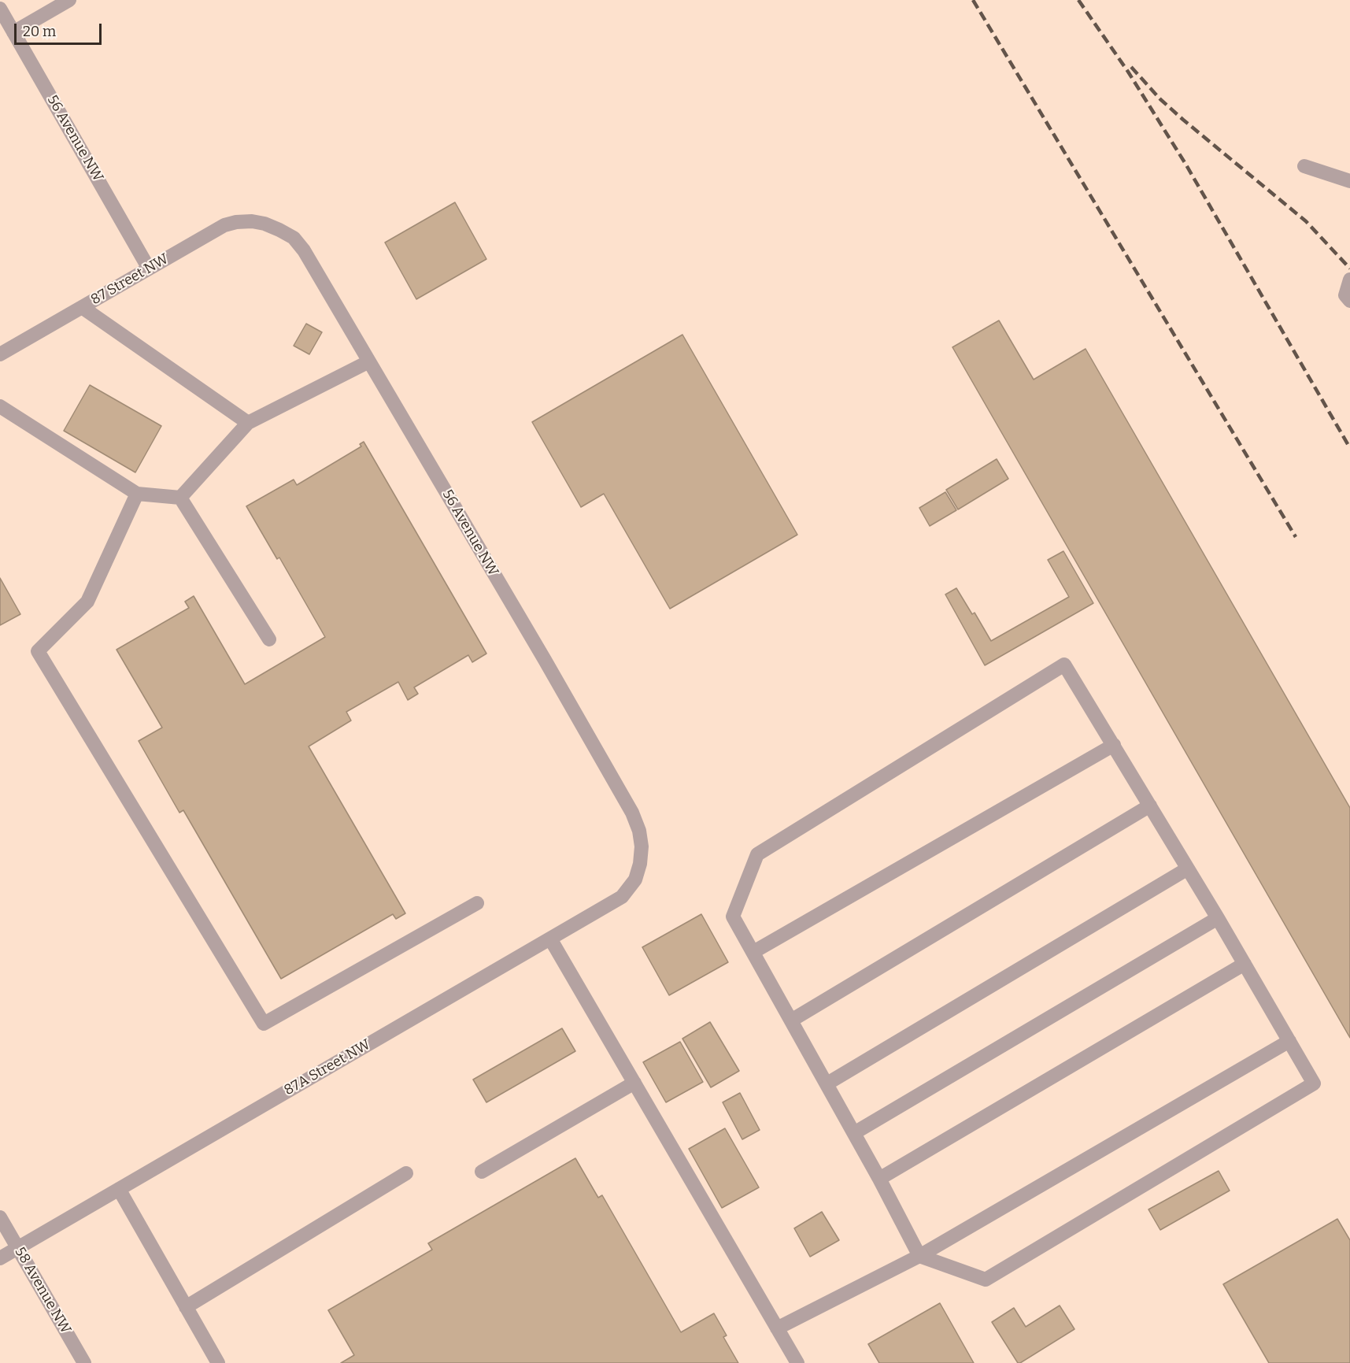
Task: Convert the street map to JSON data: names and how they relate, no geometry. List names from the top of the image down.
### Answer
{
  "streets": {
    "street": [
      "56 Avenue NW",
      "87 Street NW",
      "87A Street NW",
      "58 Avenue NW"
    ]
  },
  "crossings": [
    ["56 Avenue NW", "87 Street NW"],
    ["56 Avenue NW", "87A Street NW"],
    ["87A Street NW", "58 Avenue NW"]
  ],
  "scale_bar": "20 m"
}
